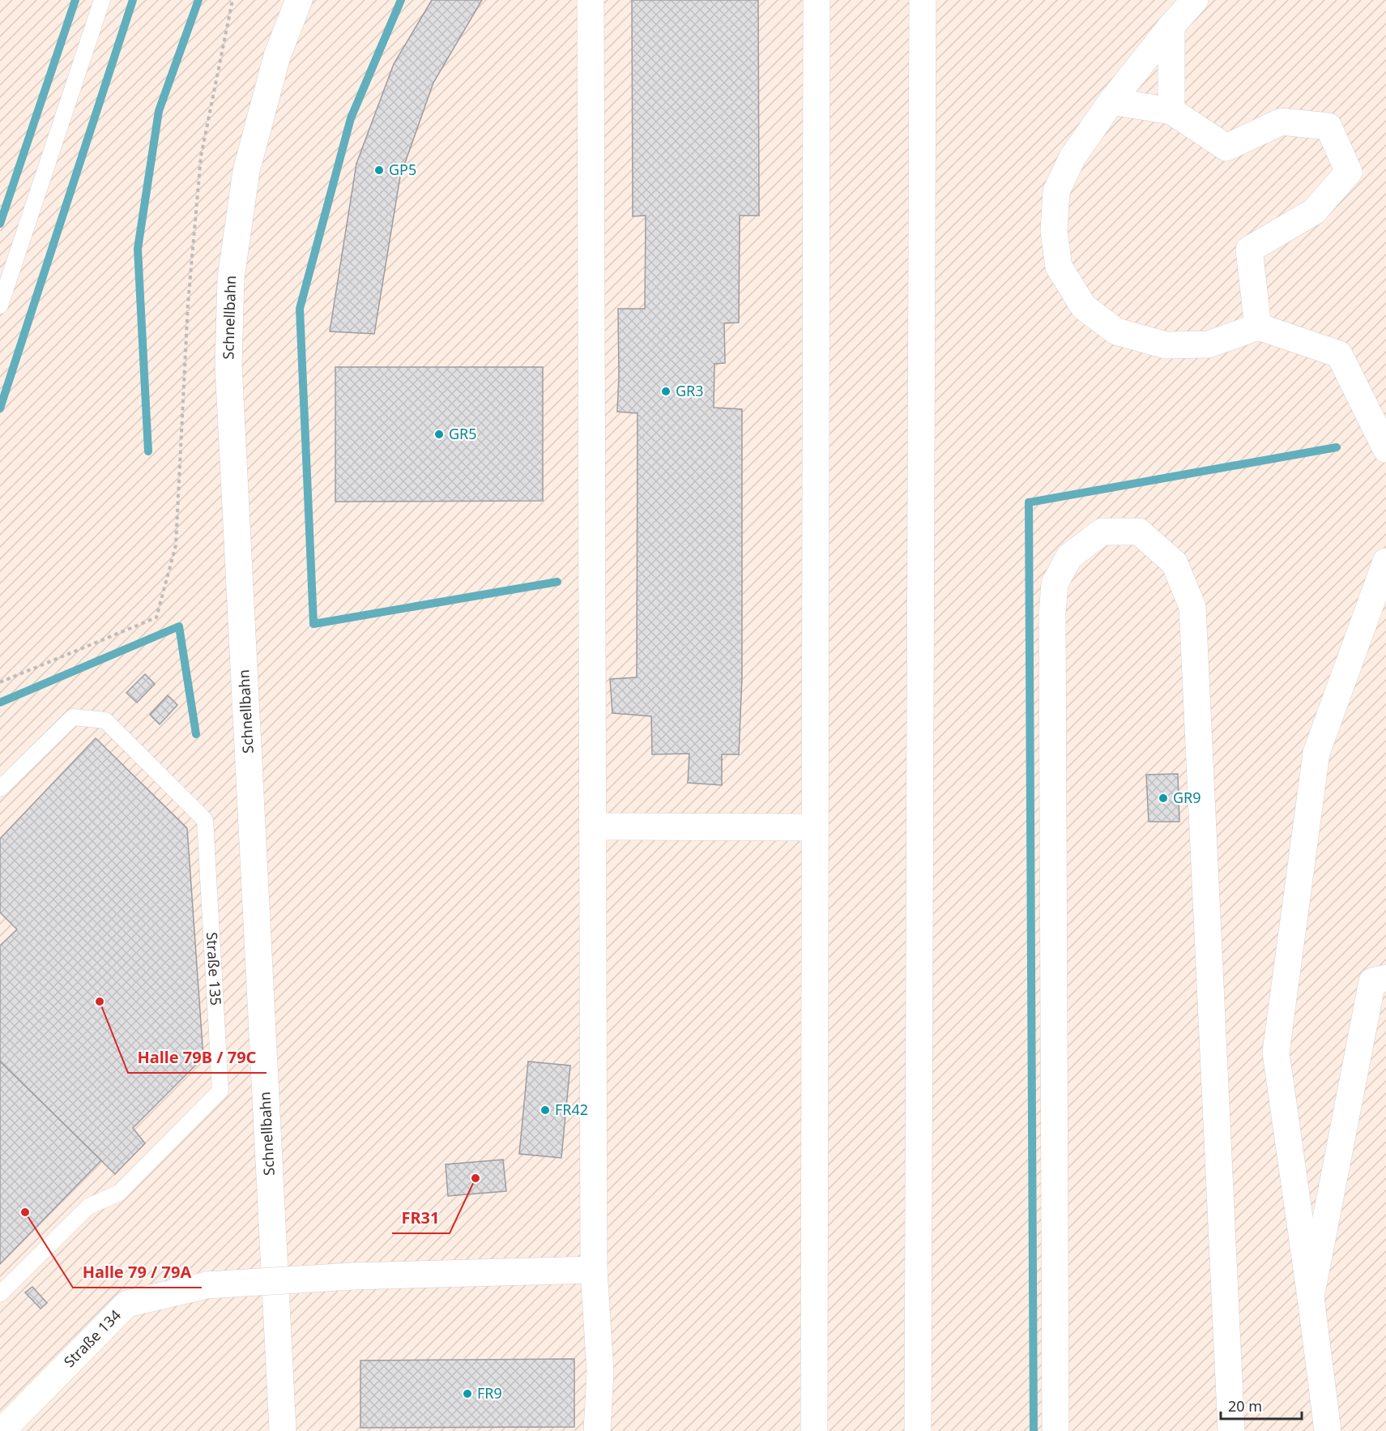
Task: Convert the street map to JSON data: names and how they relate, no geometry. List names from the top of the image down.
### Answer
{
  "streets": {
    "street": ["Schnellbahn", "Straße 134"],
    "lane": ["Straße 135"]
  },
  "places": [
    "GP5",
    "GR3",
    "GR5",
    "GR9",
    "Halle 79B / 79C",
    "FR42",
    "FR31",
    "Halle 79 / 79A",
    "FR9"
  ],
  "scale_bar": "20 m"
}
